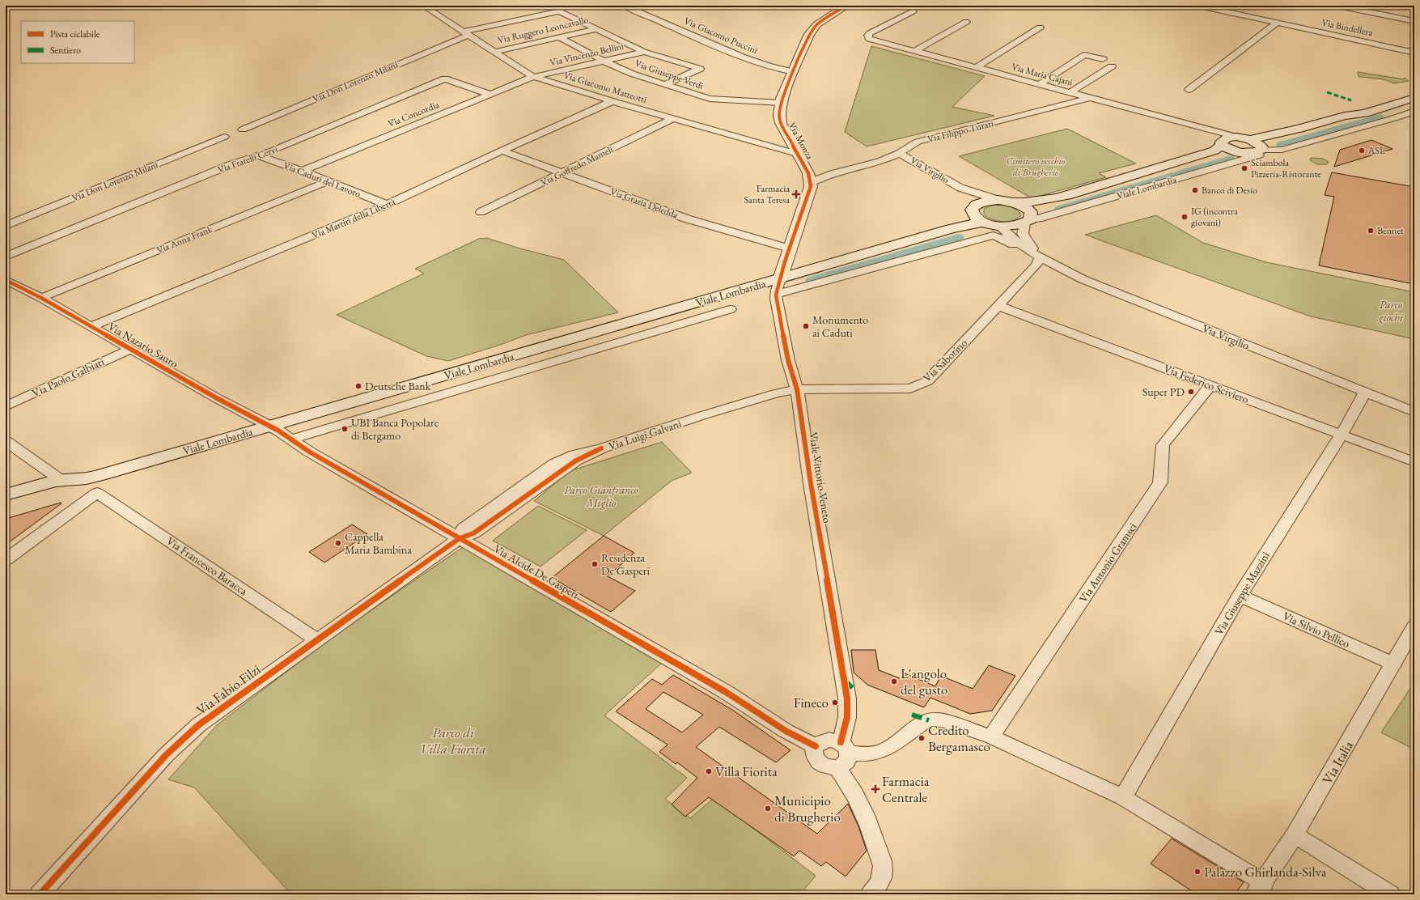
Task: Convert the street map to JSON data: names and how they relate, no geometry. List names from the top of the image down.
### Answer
{
  "streets": {
    "main road": ["Viale Lombardia"],
    "street": [
      "Via Bindellera",
      "Via Ruggero Leoncavallo",
      "Via Giacomo Puccini",
      "Via Vincenzo Bellini",
      "Via Giuseppe Verdi",
      "Via Maria Cajani",
      "Via Don Lorenzo Milani",
      "Via Giacomo Matteotti",
      "Via Concordia",
      "Via Filippo Turati",
      "Via Monza",
      "Via Fratelli Cervi",
      "Via Goffredo Mameli",
      "Via Virgilio",
      "Via Caduti del Lavoro",
      "Via Grazia Deledda",
      "Via Martiri della Libertà",
      "Via Anna Frank",
      "Via Nazario Sauro",
      "Via Sabotino",
      "Via Paolo Galbiati",
      "Via Federico Sciviero",
      "Via Luigi Galvani",
      "Viale Vittorio Veneto",
      "Via Antonio Gramsci",
      "Via Francesco Baracca",
      "Via Alcide De Gasperi",
      "Via Giuseppe Mazzini",
      "Via Silvio Pellico",
      "Via Fabio Filzi",
      "Via Italia"
    ]
  },
  "crossings": [
    ["Via Ruggero Leoncavallo", "Via Giuseppe Verdi"],
    ["Via Ruggero Leoncavallo", "Via Giacomo Matteotti"],
    ["Via Giacomo Puccini", "Via Monza"],
    ["Via Vincenzo Bellini", "Via Giuseppe Verdi"],
    ["Via Vincenzo Bellini", "Via Giacomo Matteotti"],
    ["Via Vincenzo Bellini", "Via Concordia"],
    ["Via Giuseppe Verdi", "Via Monza"],
    ["Via Maria Cajani", "Via Filippo Turati"],
    ["Via Maria Cajani", "Viale Lombardia"],
    ["Via Don Lorenzo Milani", "Via Giacomo Matteotti"],
    ["Via Giacomo Matteotti", "Via Concordia"],
    ["Via Giacomo Matteotti", "Via Monza"],
    ["Via Giacomo Matteotti", "Via Goffredo Mameli"],
    ["Via Giacomo Matteotti", "Via Martiri della Libertà"],
    ["Via Concordia", "Via Fratelli Cervi"],
    ["Via Concordia", "Via Caduti del Lavoro"],
    ["Via Filippo Turati", "Via Monza"],
    ["Via Filippo Turati", "Via Virgilio"],
    ["Via Fratelli Cervi", "Via Caduti del Lavoro"],
    ["Via Goffredo Mameli", "Via Grazia Deledda"],
    ["Via Virgilio", "Viale Lombardia"],
    ["Via Virgilio", "Via Sabotino"],
    ["Via Virgilio", "Via Giuseppe Mazzini"],
    ["Via Caduti del Lavoro", "Via Martiri della Libertà"],
    ["Via Caduti del Lavoro", "Via Anna Frank"],
    ["Viale Lombardia", "Via Nazario Sauro"],
    ["Viale Lombardia", "Via Sabotino"],
    ["Viale Lombardia", "Viale Vittorio Veneto"],
    ["Viale Lombardia", "Via Alcide De Gasperi"],
    ["Via Grazia Deledda", "Via Martiri della Libertà"],
    ["Via Martiri della Libertà", "Via Nazario Sauro"],
    ["Via Anna Frank", "Via Nazario Sauro"],
    ["Via Nazario Sauro", "Via Paolo Galbiati"],
    ["Via Nazario Sauro", "Via Alcide De Gasperi"],
    ["Via Sabotino", "Via Federico Sciviero"],
    ["Via Sabotino", "Via Luigi Galvani"],
    ["Via Sabotino", "Viale Vittorio Veneto"],
    ["Via Federico Sciviero", "Via Antonio Gramsci"],
    ["Via Federico Sciviero", "Via Giuseppe Mazzini"],
    ["Via Luigi Galvani", "Viale Vittorio Veneto"],
    ["Via Luigi Galvani", "Via Alcide De Gasperi"],
    ["Via Luigi Galvani", "Via Fabio Filzi"],
    ["Viale Vittorio Veneto", "Via Alcide De Gasperi"],
    ["Via Francesco Baracca", "Via Fabio Filzi"],
    ["Via Alcide De Gasperi", "Via Fabio Filzi"],
    ["Via Giuseppe Mazzini", "Via Silvio Pellico"],
    ["Via Silvio Pellico", "Via Italia"]
  ],
  "parks": [
    "Cimitero vecchio di Brugherio",
    "Parco giochi",
    "Parco Gianfranco Miglio",
    "Parco di Villa Fiorita"
  ],
  "places": {
    "other": [
      "ASL",
      "Sciambola Pizzeria-Ristorante",
      "Banco di Desio",
      "IG (incontra giovani)",
      "Bennet",
      "Monumento ai Caduti",
      "Deutsche Bank",
      "Super PD",
      "UBI Banca Popolare di Bergamo",
      "Cappella Maria Bambina",
      "Residenza De Gasperi",
      "L'angolo del gusto",
      "Fineco",
      "Credito Bergamasco",
      "Villa Fiorita",
      "Municipio di Brugherio",
      "Palazzo Ghirlanda-Silva"
    ],
    "health": ["Farmacia Santa Teresa", "Farmacia Centrale"]
  },
  "legend": ["Pista ciclabile", "Sentiero"]
}
